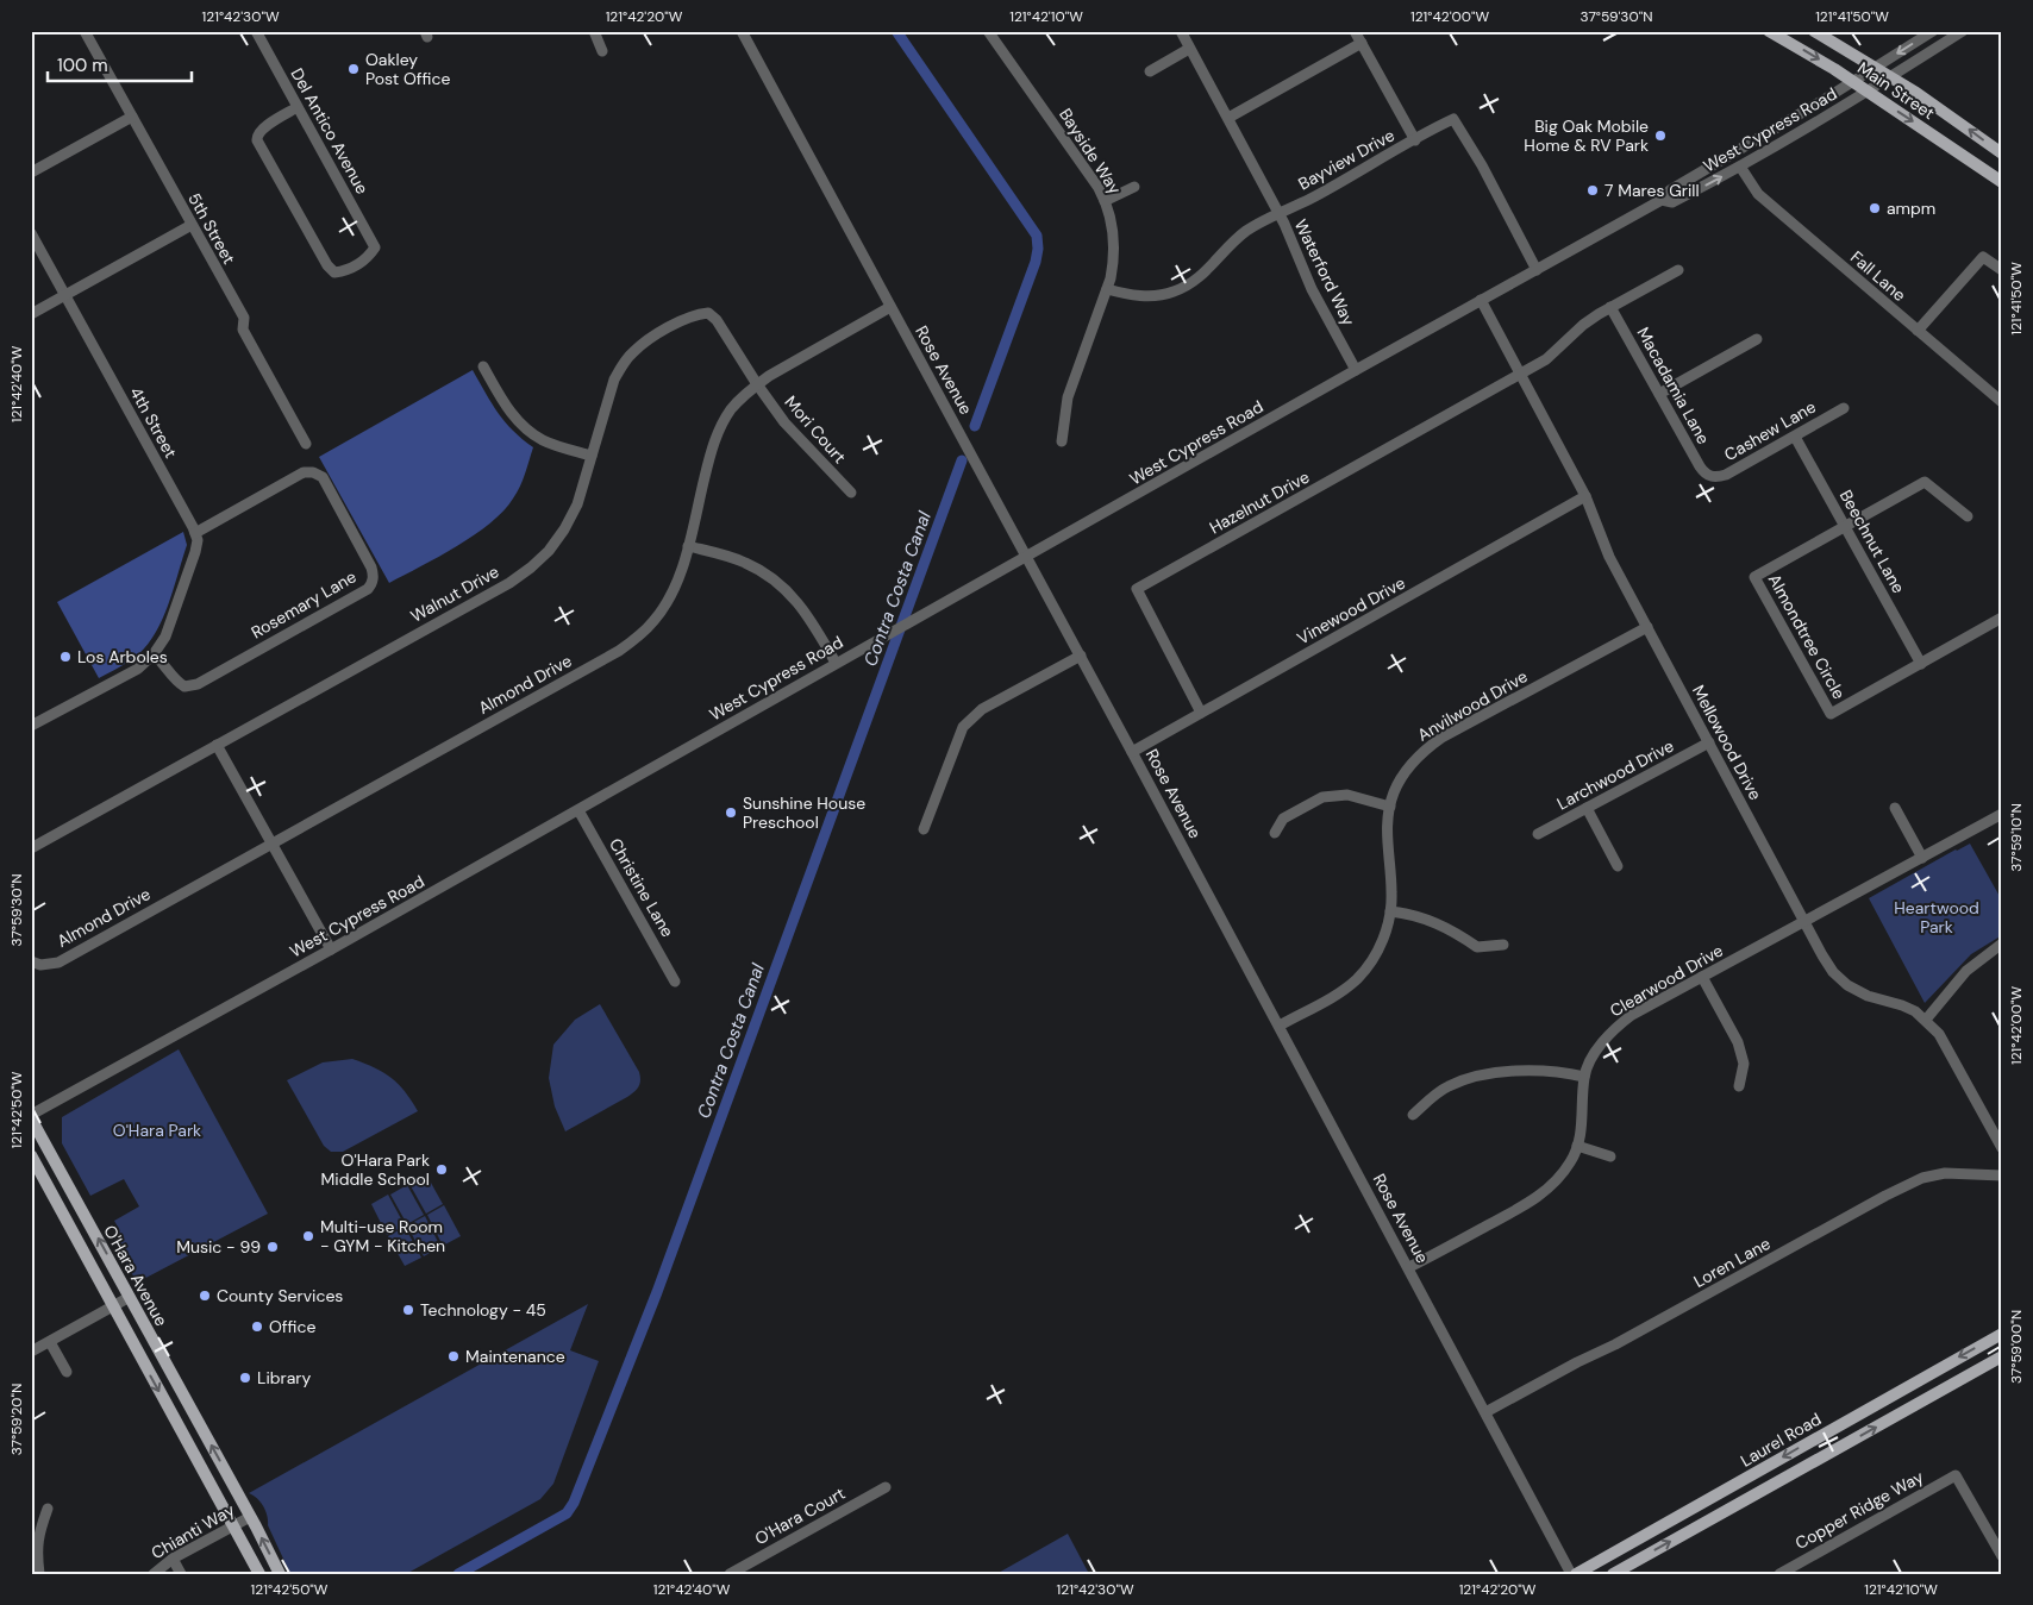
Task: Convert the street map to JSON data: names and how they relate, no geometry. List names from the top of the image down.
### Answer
{
  "streets": {
    "main road": ["Main Street", "O'Hara Avenue", "Laurel Road"],
    "street": [
      "West Cypress Road",
      "Del Antico Avenue",
      "Bayside Way",
      "Bayview Drive",
      "5th Street",
      "Waterford Way",
      "Fall Lane",
      "Rose Avenue",
      "Macadamia Lane",
      "4th Street",
      "Mori Court",
      "Cashew Lane",
      "Hazelnut Drive",
      "Beechnut Lane",
      "Walnut Drive",
      "Rosemary Lane",
      "Vinewood Drive",
      "Almondtree Circle",
      "Almond Drive",
      "Anvilwood Drive",
      "Mellowood Drive",
      "Larchwood Drive",
      "Christine Lane",
      "Clearwood Drive",
      "Loren Lane",
      "Copper Ridge Way",
      "O'Hara Court",
      "Chianti Way"
    ]
  },
  "crossings": [
    ["Main Street", "West Cypress Road"],
    ["West Cypress Road", "Bayview Drive"],
    ["West Cypress Road", "Waterford Way"],
    ["West Cypress Road", "Fall Lane"],
    ["West Cypress Road", "Rose Avenue"],
    ["West Cypress Road", "Mellowood Drive"],
    ["West Cypress Road", "Christine Lane"],
    ["West Cypress Road", "O'Hara Avenue"],
    ["Bayside Way", "Bayview Drive"],
    ["Bayview Drive", "Waterford Way"],
    ["Rose Avenue", "Vinewood Drive"],
    ["Rose Avenue", "Almond Drive"],
    ["Rose Avenue", "Anvilwood Drive"],
    ["Rose Avenue", "Clearwood Drive"],
    ["Rose Avenue", "Loren Lane"],
    ["Rose Avenue", "Laurel Road"],
    ["Macadamia Lane", "Cashew Lane"],
    ["4th Street", "Rosemary Lane"],
    ["Mori Court", "Walnut Drive"],
    ["Mori Court", "Almond Drive"],
    ["Cashew Lane", "Beechnut Lane"],
    ["Hazelnut Drive", "Vinewood Drive"],
    ["Hazelnut Drive", "Mellowood Drive"],
    ["Beechnut Lane", "Almondtree Circle"],
    ["Walnut Drive", "Almond Drive"],
    ["Vinewood Drive", "Mellowood Drive"],
    ["Anvilwood Drive", "Mellowood Drive"],
    ["Mellowood Drive", "Larchwood Drive"],
    ["Mellowood Drive", "Clearwood Drive"],
    ["O'Hara Avenue", "Chianti Way"]
  ],
  "water": ["Contra Costa Canal"],
  "parks": ["Heartwood Park", "O'Hara Park"],
  "places": [
    "Oakley Post Office",
    "Big Oak Mobile Home & RV Park",
    "7 Mares Grill",
    "ampm",
    "Los Arboles",
    "Sunshine House Preschool",
    "O'Hara Park Middle School",
    "Multi-use Room - GYM - Kitchen",
    "Music - 99",
    "County Services",
    "Technology - 45",
    "Office",
    "Maintenance",
    "Library"
  ],
  "scale_bar": "100 m",
  "coordinates": [
    "121°42'30\"W",
    "121°42'20\"W",
    "121°42'10\"W",
    "121°42'00\"W",
    "37°59'30\"N",
    "121°41'50\"W",
    "121°42'40\"W",
    "37°59'10\"N",
    "121°42'50\"W",
    "37°59'00\"N",
    "37°59'20\"N"
  ]
}
